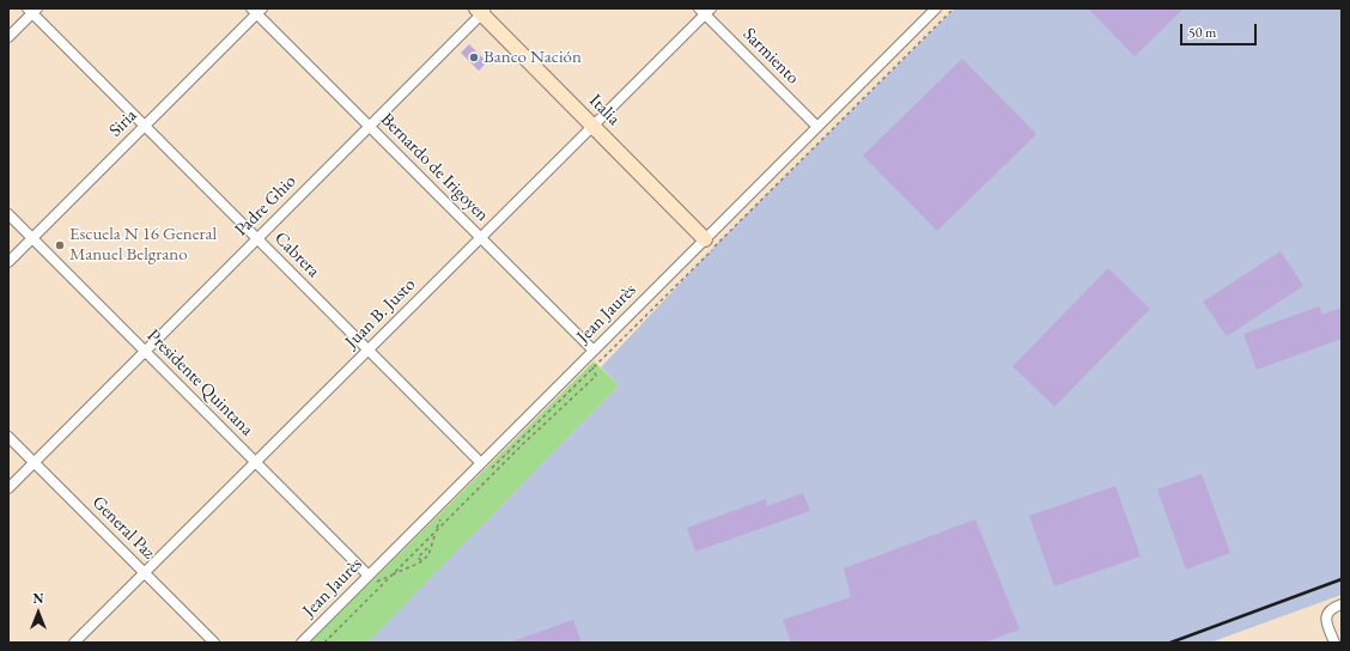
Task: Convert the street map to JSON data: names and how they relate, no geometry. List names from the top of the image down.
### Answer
{
  "streets": {
    "street": [
      "Sarmiento",
      "Italia",
      "Siria",
      "Bernardo de Irigoyen",
      "Padre Ghio",
      "Cabrera",
      "Juan B. Justo",
      "Jean Jaurès",
      "Presidente Quintana",
      "General Paz"
    ]
  },
  "crossings": [
    ["Sarmiento", "Juan B. Justo"],
    ["Sarmiento", "Jean Jaurès"],
    ["Italia", "Padre Ghio"],
    ["Italia", "Juan B. Justo"],
    ["Italia", "Jean Jaurès"],
    ["Siria", "Bernardo de Irigoyen"],
    ["Siria", "Cabrera"],
    ["Siria", "Presidente Quintana"],
    ["Bernardo de Irigoyen", "Padre Ghio"],
    ["Bernardo de Irigoyen", "Juan B. Justo"],
    ["Bernardo de Irigoyen", "Jean Jaurès"],
    ["Padre Ghio", "Cabrera"],
    ["Padre Ghio", "Presidente Quintana"],
    ["Padre Ghio", "General Paz"],
    ["Cabrera", "Juan B. Justo"],
    ["Cabrera", "Jean Jaurès"],
    ["Juan B. Justo", "Presidente Quintana"],
    ["Juan B. Justo", "General Paz"],
    ["Jean Jaurès", "Presidente Quintana"]
  ],
  "places": ["Banco Nación", "Escuela N 16 General Manuel Belgrano"],
  "scale_bar": "50 m",
  "north": "top"
}
